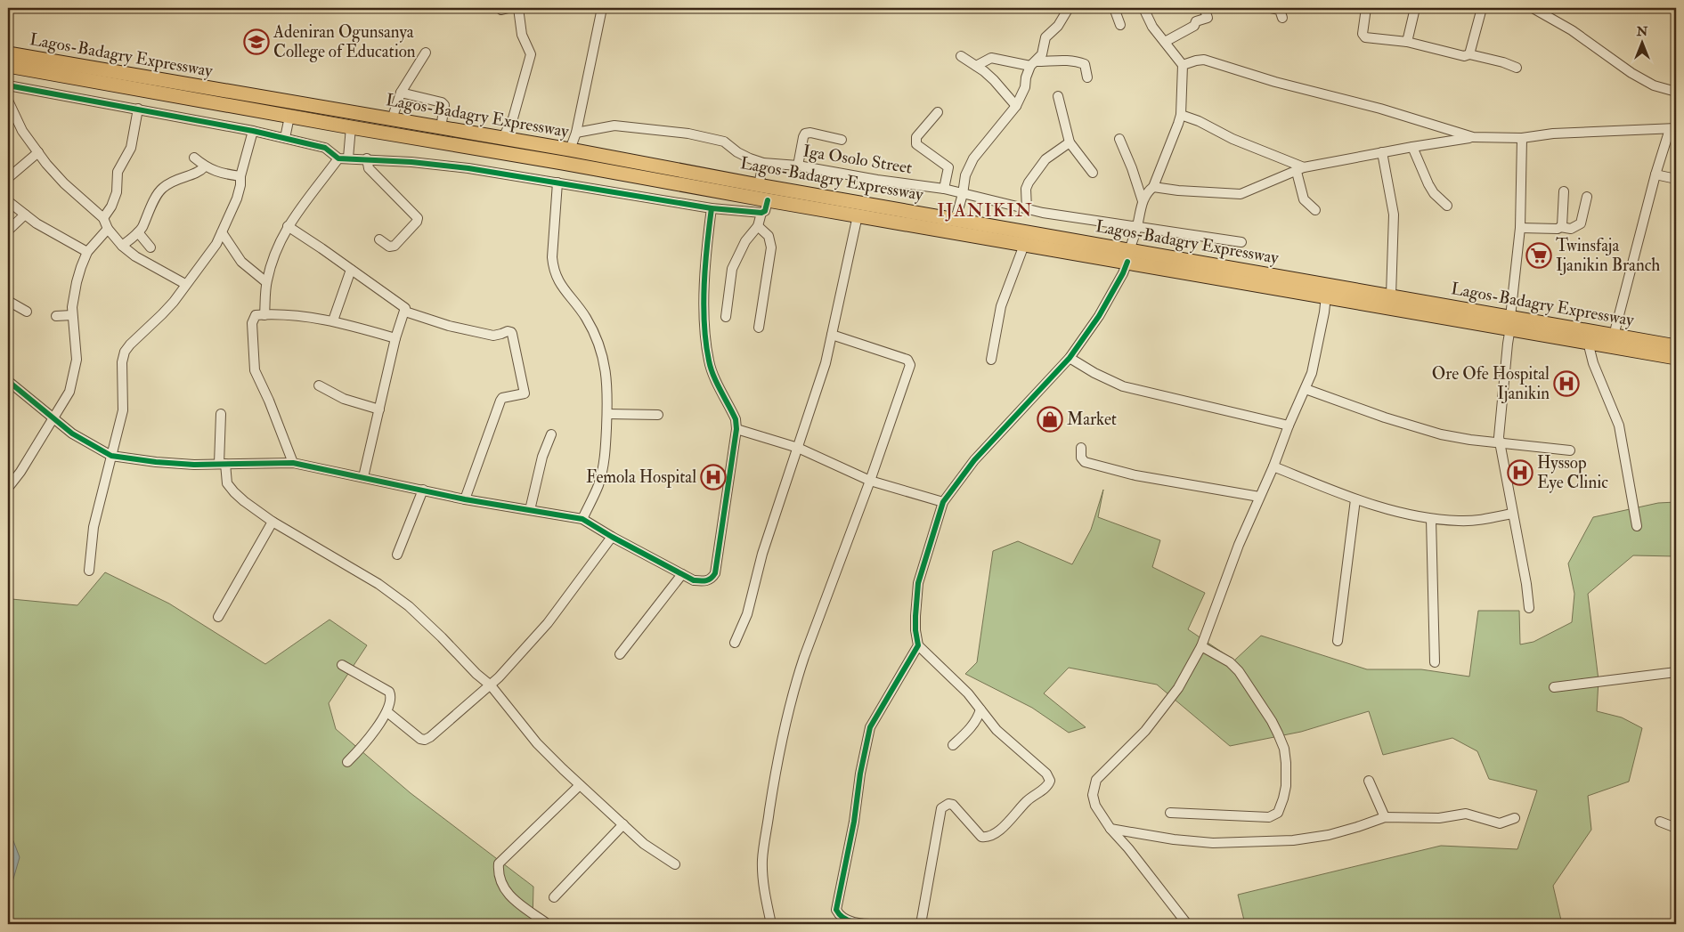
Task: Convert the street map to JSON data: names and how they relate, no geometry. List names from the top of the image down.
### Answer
{
  "streets": {
    "highway": ["Lagos-Badagry Expressway"],
    "street": ["Iga Osolo Street"]
  },
  "districts": ["IJANIKIN"],
  "places": {
    "school or university": ["Adeniran Ogunsanya College of Education"],
    "supermarket": ["Twinsfaja Ijanikin Branch"],
    "hospital": ["Ore Ofe Hospital Ijanikin", "Hyssop Eye Clinic", "Femola Hospital"],
    "shop": ["Market"]
  },
  "north": "top"
}
